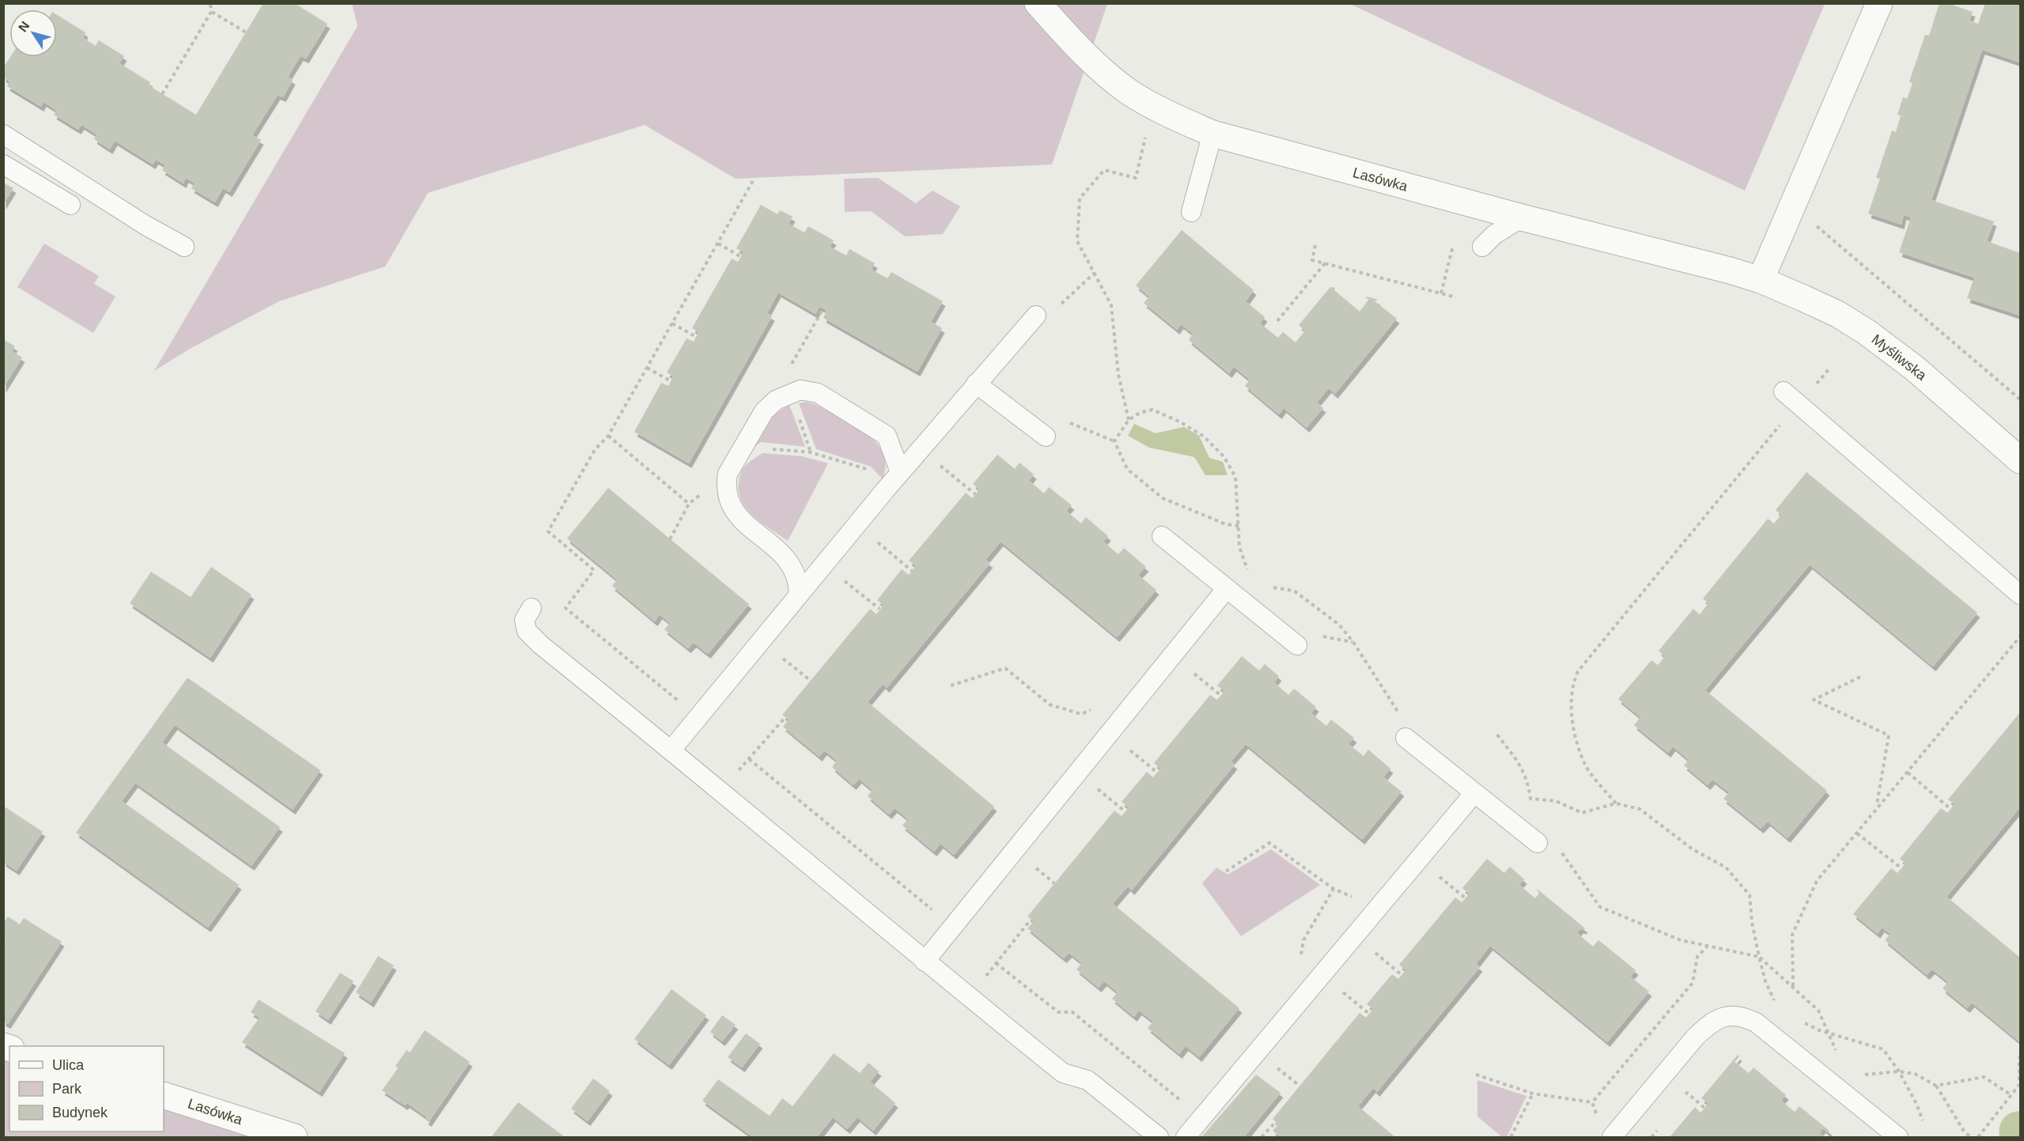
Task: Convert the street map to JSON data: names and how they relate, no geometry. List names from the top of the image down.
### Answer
{
  "streets": {
    "street": ["Lasówka", "Myśliwska"]
  },
  "crossings": [
    ["Lasówka", "Myśliwska"]
  ],
  "legend": ["Ulica", "Park", "Budynek"],
  "north": "top left"
}
